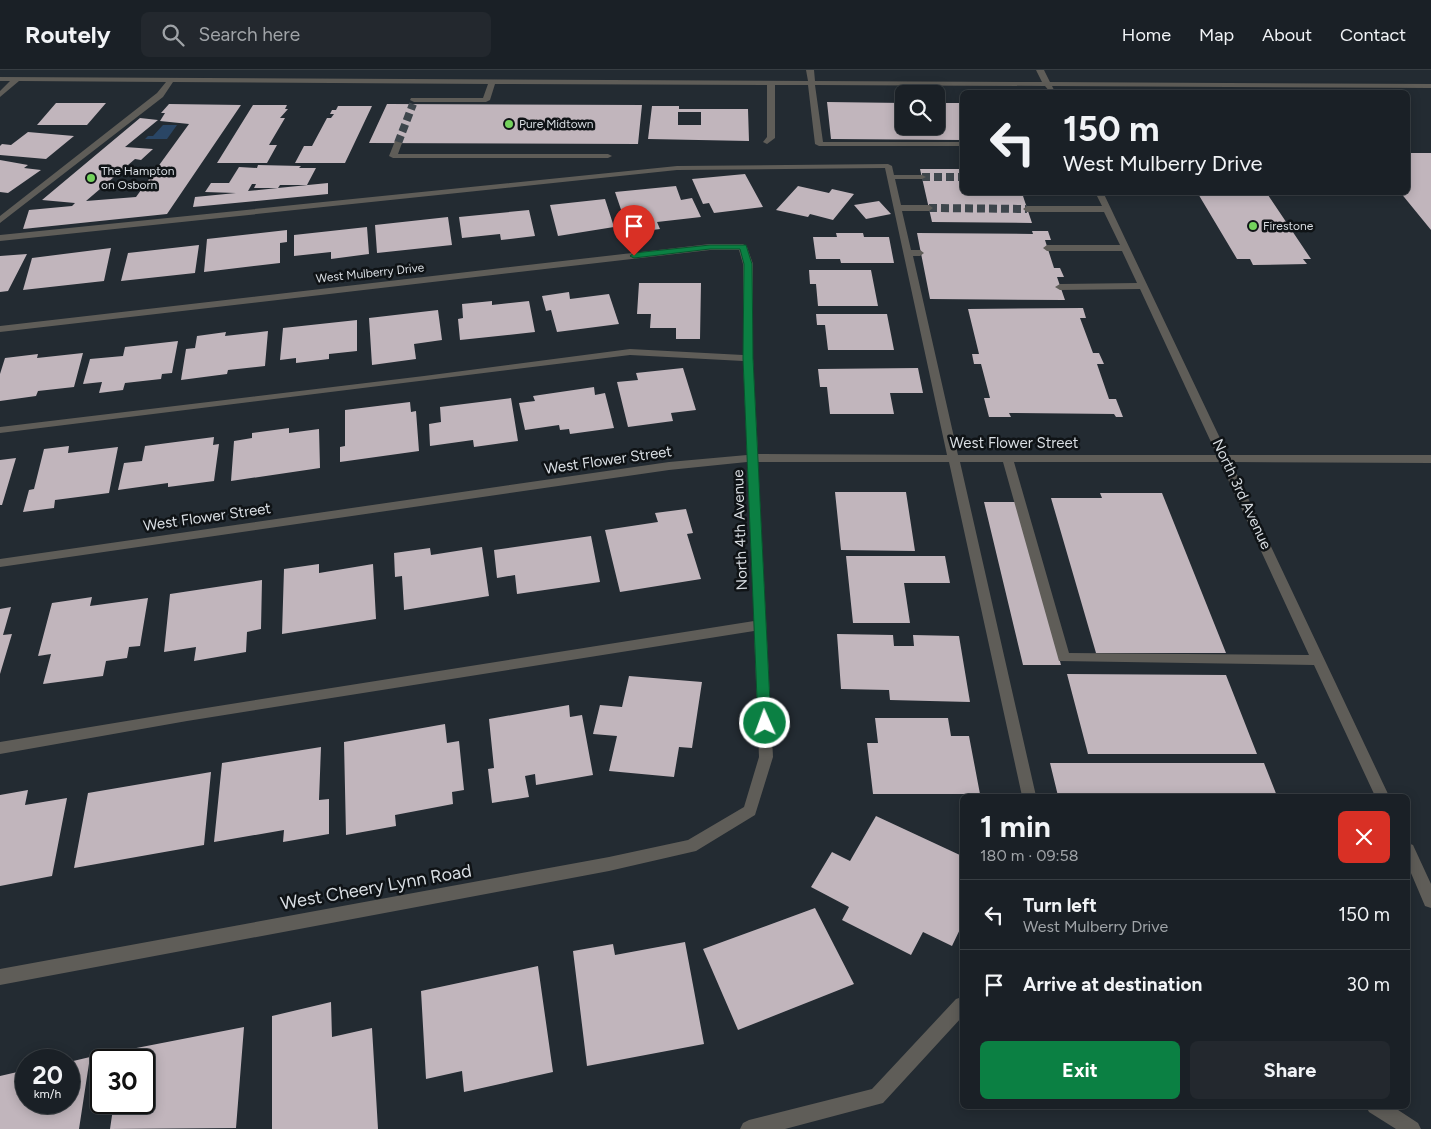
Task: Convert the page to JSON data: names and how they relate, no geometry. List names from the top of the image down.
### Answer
{
  "streets": {
    "street": [
      "West Mulberry Drive",
      "West Flower Street",
      "North 3rd Avenue",
      "North 4th Avenue",
      "West Cheery Lynn Road"
    ]
  },
  "crossings": [
    ["West Mulberry Drive", "North 4th Avenue"],
    ["West Flower Street", "North 3rd Avenue"],
    ["West Flower Street", "North 4th Avenue"],
    ["North 4th Avenue", "West Cheery Lynn Road"]
  ],
  "places": ["Pure Midtown", "The Hampton on Osborn", "Firestone"],
  "page": {
    "header": "Routely",
    "search": "Search here",
    "nav": [
      "Home",
      "Map",
      "About",
      "Contact"
    ],
    "turn": ["150 m", "West Mulberry Drive"],
    "heading": ["1 min", "180 m · 09:58"],
    "list": [
      {
        "name": "Turn left",
        "note": "West Mulberry Drive",
        "value": "150 m"
      },
      {
        "name": "Arrive at destination",
        "value": "30 m"
      }
    ],
    "buttons": ["Exit", "Share"],
    "speed": "20 km/h",
    "limit": "30"
  }
}
